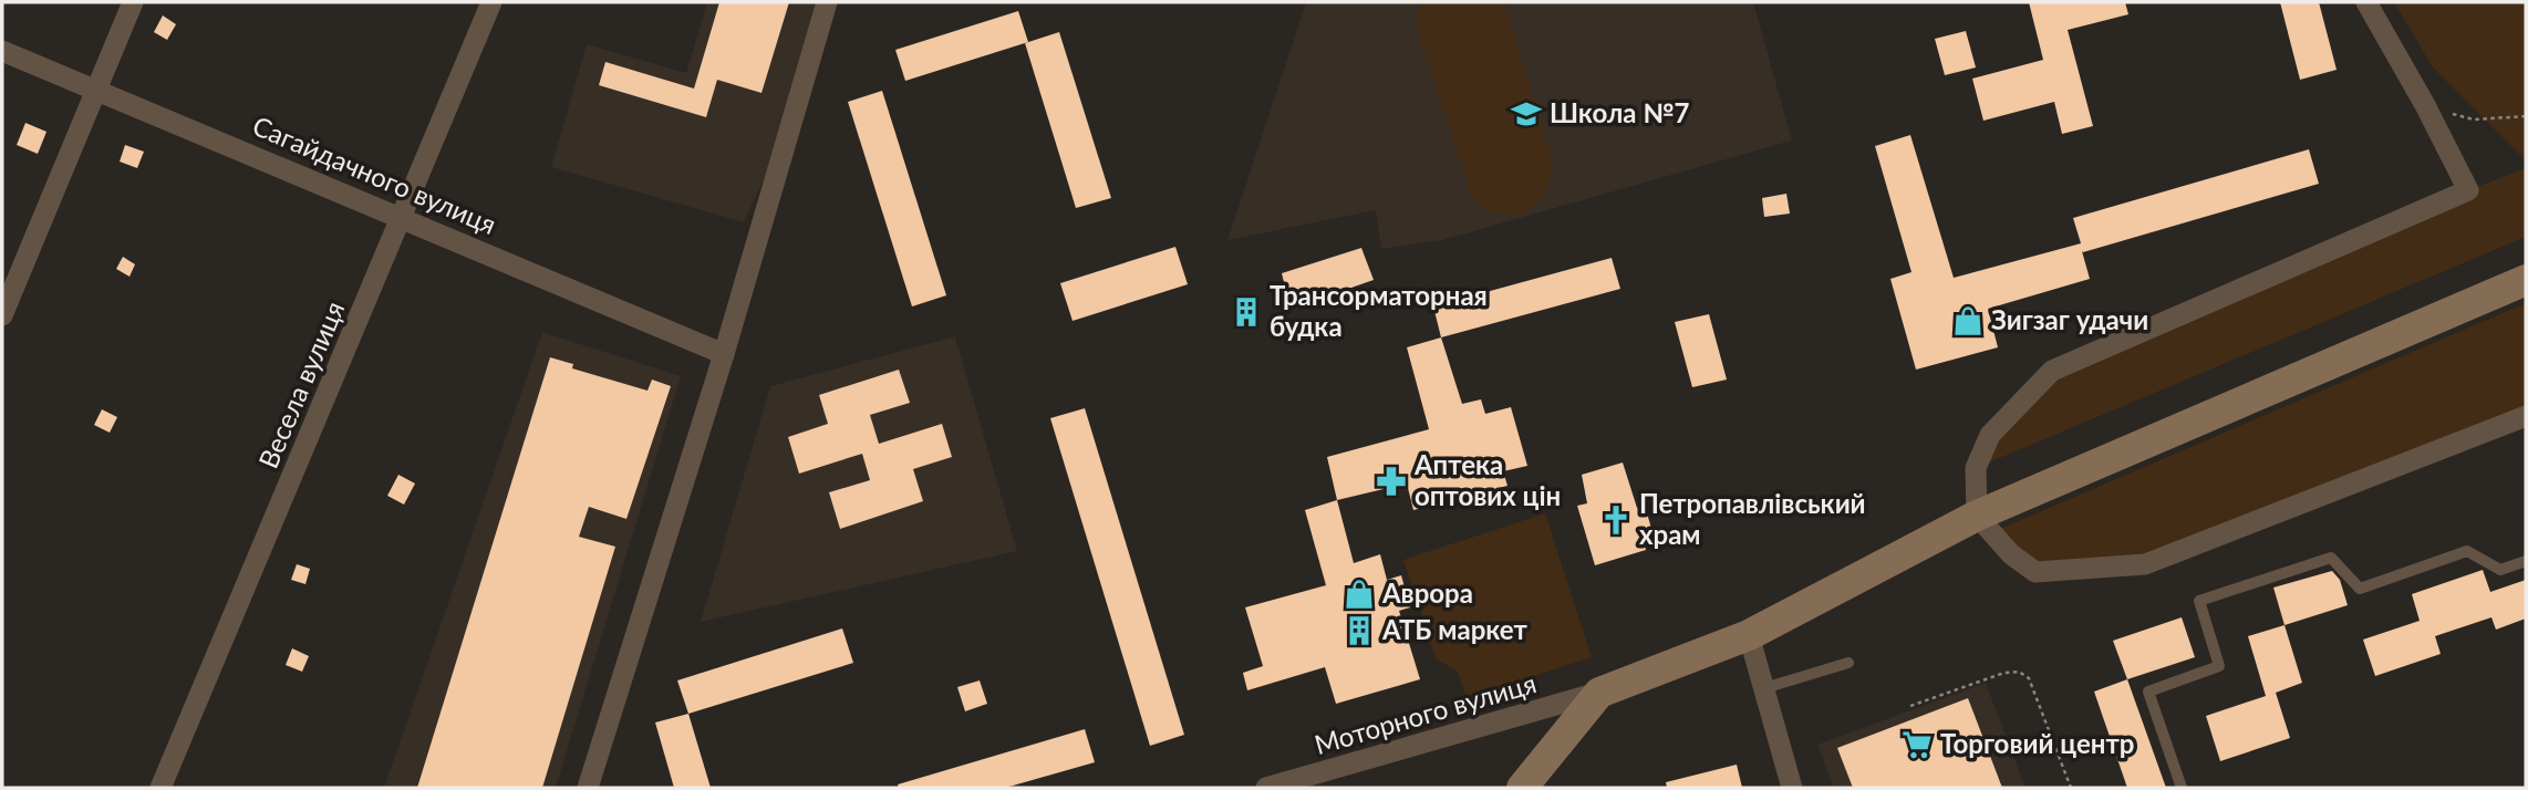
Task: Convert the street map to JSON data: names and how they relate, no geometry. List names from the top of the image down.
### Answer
{
  "streets": {
    "street": ["Сагайдачного вулиця", "Весела вулиця", "Моторного вулиця"]
  },
  "crossings": [
    ["Сагайдачного вулиця", "Весела вулиця"]
  ],
  "places": {
    "school or university": ["Школа №7"],
    "building": ["Трансорматорная будка", "АТБ маркет"],
    "shop": ["Зигзаг удачи", "Аврора"],
    "pharmacy": ["Аптека оптових цін"],
    "church": ["Петропавлівський храм"],
    "supermarket": ["Торговий центр"]
  }
}
